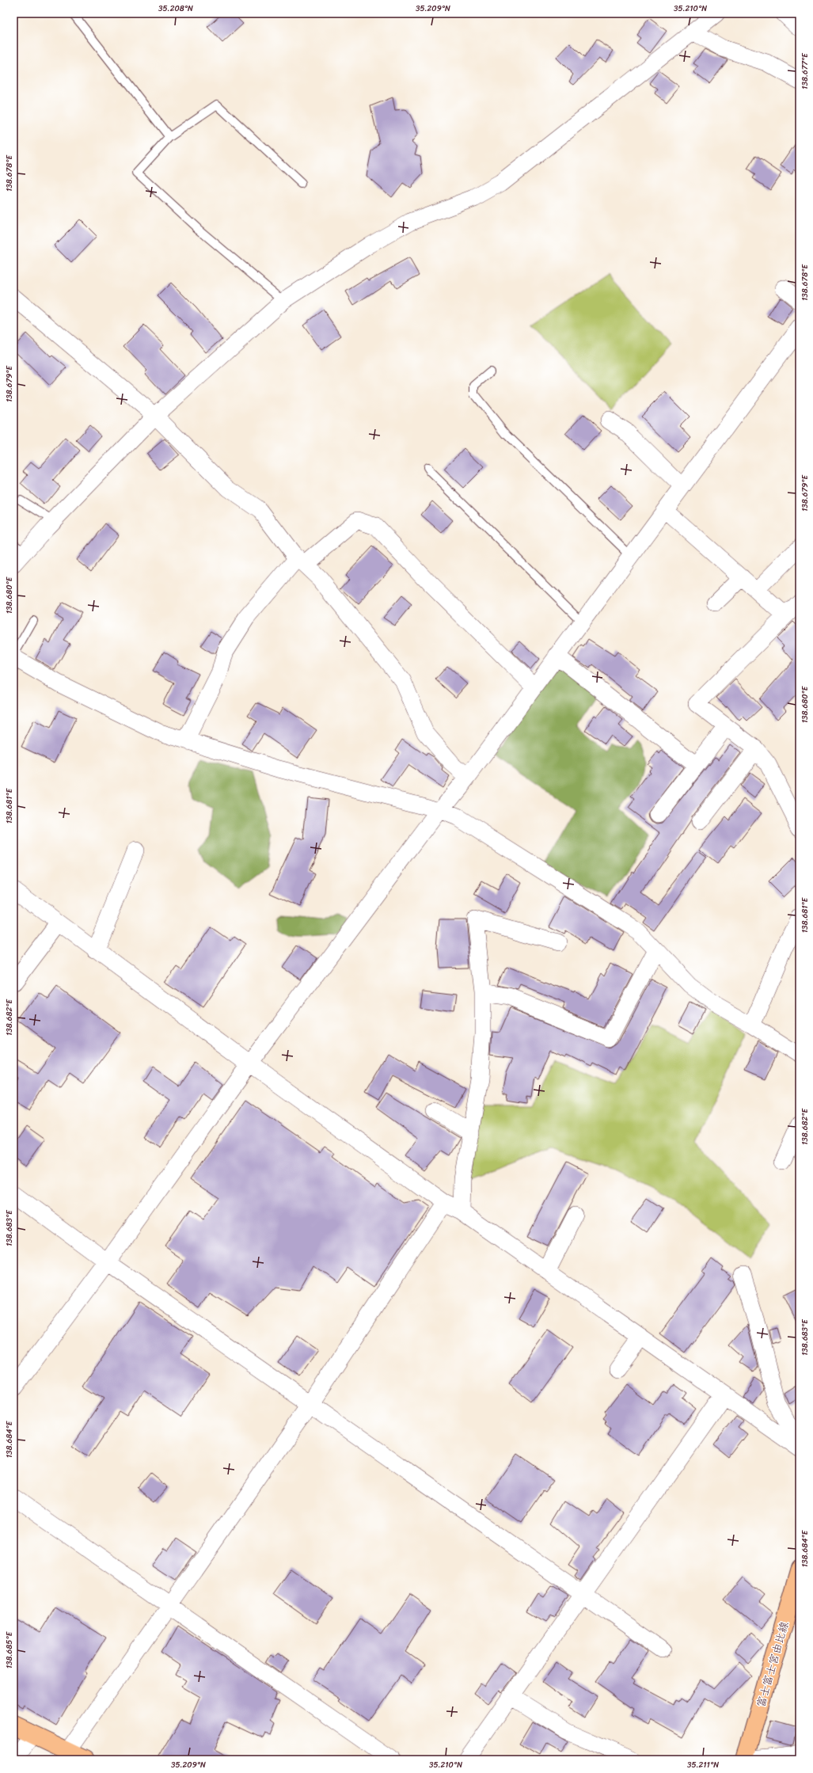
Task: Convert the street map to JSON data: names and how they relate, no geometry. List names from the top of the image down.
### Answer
{
  "streets": {
    "main road": ["富士富士宮由比線"]
  },
  "coordinates": [
    "35.208°N",
    "35.209°N",
    "35.210°N",
    "138.677°E",
    "138.678°E",
    "138.679°E",
    "138.680°E",
    "138.681°E",
    "138.682°E",
    "138.683°E",
    "138.684°E",
    "138.685°E",
    "35.211°N"
  ]
}
